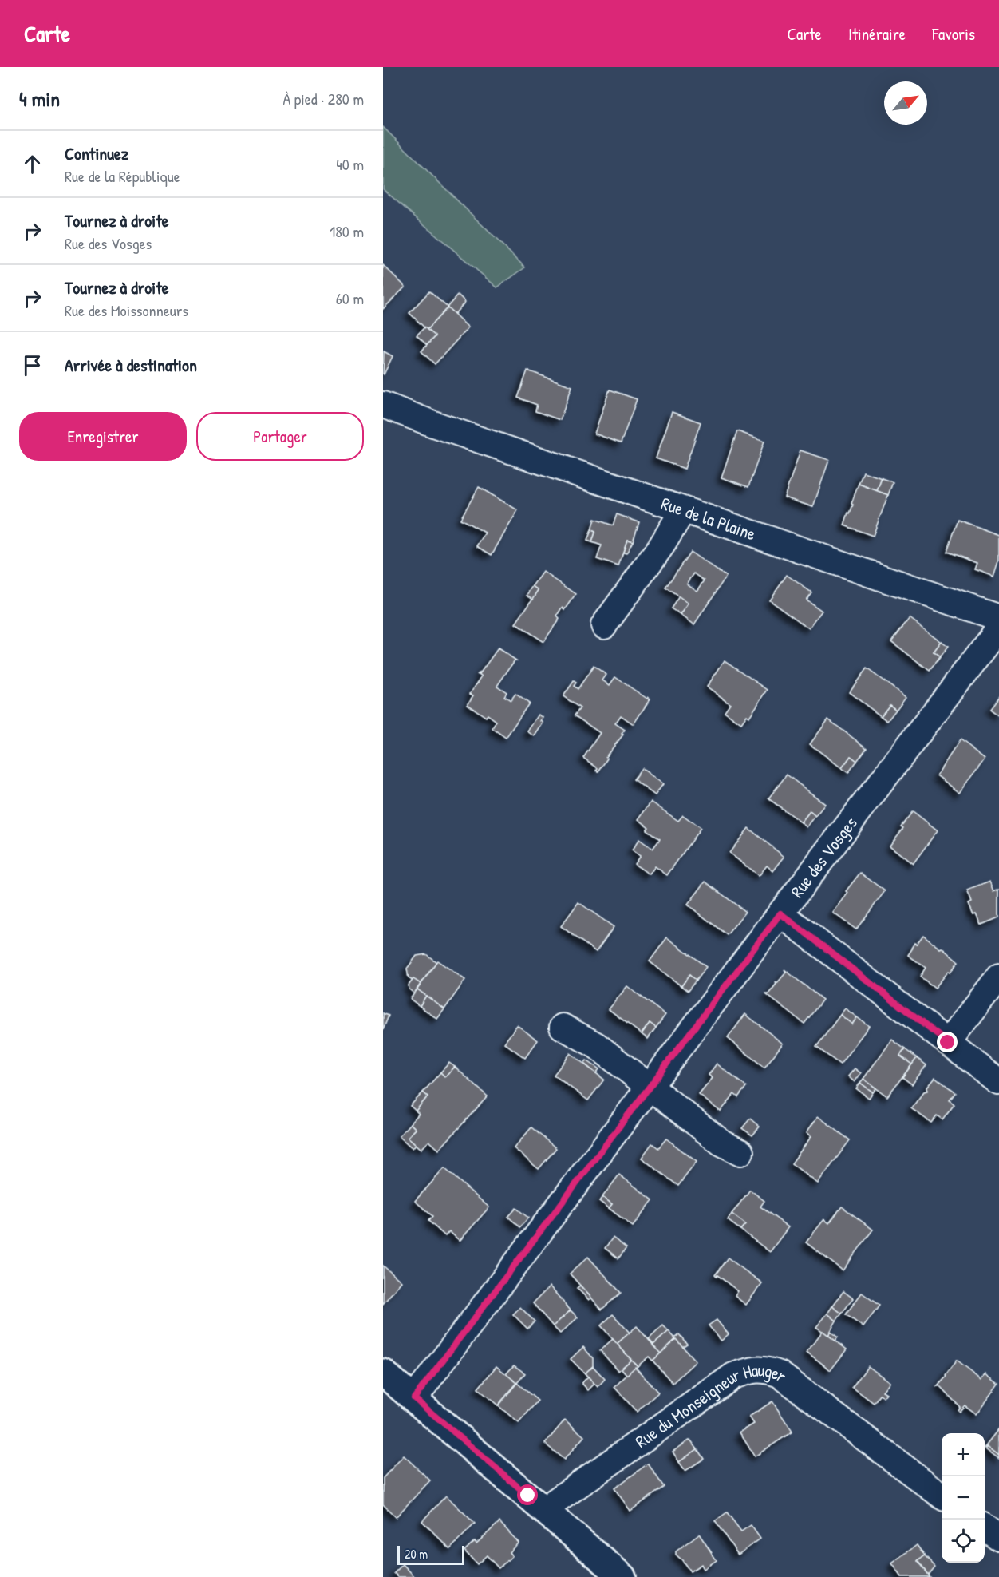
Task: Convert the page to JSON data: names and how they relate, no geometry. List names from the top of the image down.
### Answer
{
  "streets": {
    "street": ["Rue de la Plaine", "Rue des Vosges", "Rue du Monseigneur Hauger"]
  },
  "scale_bar": "20 m",
  "north": "top right",
  "page": {
    "header": "Carte",
    "nav": ["Carte", "Itinéraire", "Favoris"],
    "heading": ["4 min", "À pied · 280 m"],
    "list": [
      ["Continuez", "Rue de la République", "40 m"],
      ["Tournez à droite", "Rue des Vosges", "180 m"],
      ["Tournez à droite", "Rue des Moissonneurs", "60 m"],
      "Arrivée à destination"
    ],
    "buttons": ["Enregistrer", "Partager"],
    "map_buttons": ["+", "−"],
    "scale": "20 m"
  }
}
